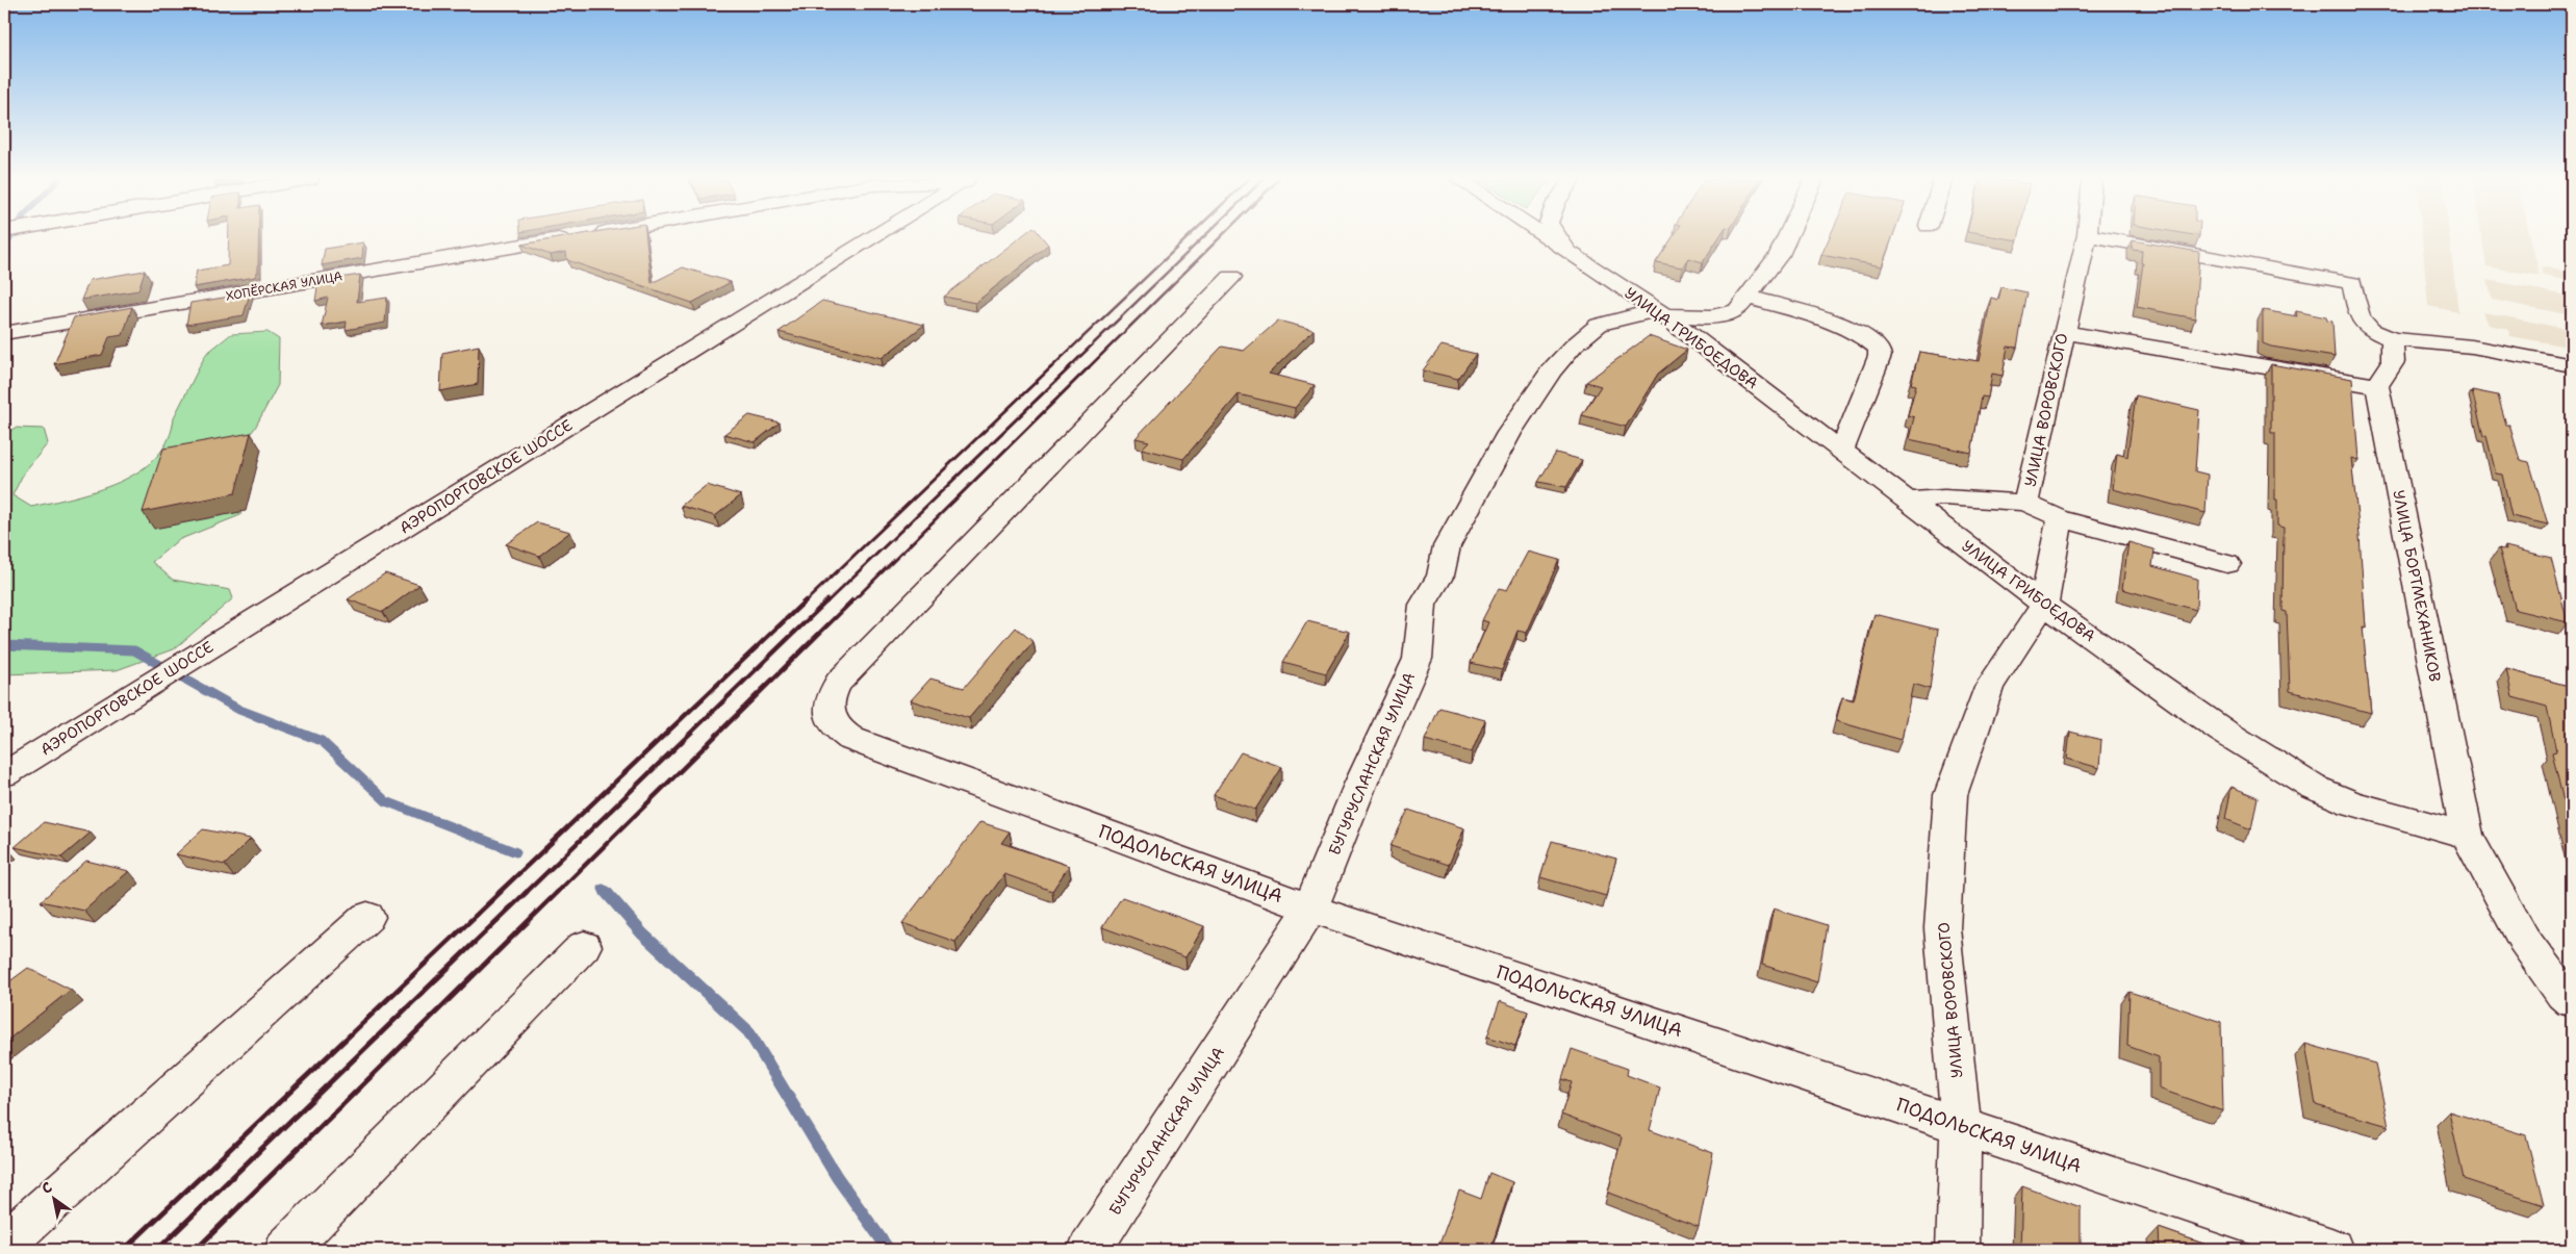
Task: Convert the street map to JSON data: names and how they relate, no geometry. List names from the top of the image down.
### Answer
{
  "streets": {
    "street": [
      "ХОПЁРСКАЯ УЛИЦА",
      "УЛИЦА ГРИБОЕДОВА",
      "УЛИЦА ВОРОВСКОГО",
      "АЭРОПОРТОВСКОЕ ШОССЕ",
      "УЛИЦА БОРТМЕХАНИКОВ",
      "БУГУРУСЛАНСКАЯ УЛИЦА",
      "ПОДОЛЬСКАЯ УЛИЦА"
    ]
  },
  "crossings": [
    ["УЛИЦА ГРИБОЕДОВА", "УЛИЦА ВОРОВСКОГО"],
    ["УЛИЦА ГРИБОЕДОВА", "УЛИЦА БОРТМЕХАНИКОВ"],
    ["УЛИЦА ГРИБОЕДОВА", "БУГУРУСЛАНСКАЯ УЛИЦА"],
    ["УЛИЦА ВОРОВСКОГО", "ПОДОЛЬСКАЯ УЛИЦА"],
    ["БУГУРУСЛАНСКАЯ УЛИЦА", "ПОДОЛЬСКАЯ УЛИЦА"]
  ],
  "north": "top left"
}
